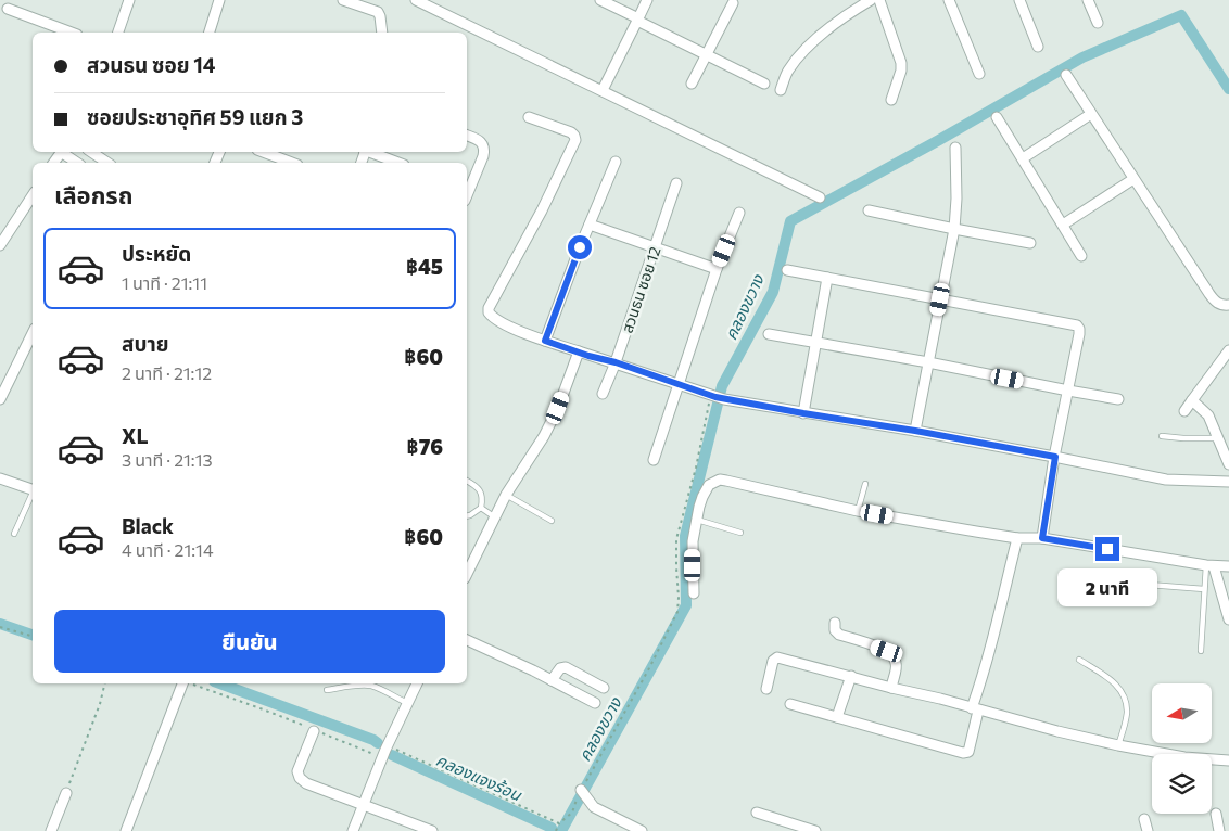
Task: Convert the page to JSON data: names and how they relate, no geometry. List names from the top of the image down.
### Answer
{
  "streets": {
    "street": ["สวนธน ซอย 12"]
  },
  "water": ["คลองขวาง", "คลองแจงร้อน"],
  "north": "left",
  "page": {
    "banner": ["สวนธน ซอย 14", "ซอยประชาอุทิศ 59 แยก 3"],
    "heading": "เลือกรถ",
    "list": [
      {
        "name": "ประหยัด",
        "note": "1 นาที · 21:11",
        "value": "฿45"
      },
      {
        "name": "สบาย",
        "note": "2 นาที · 21:12",
        "value": "฿60"
      },
      {
        "name": "XL",
        "note": "3 นาที · 21:13",
        "value": "฿76"
      },
      {
        "name": "Black",
        "note": "4 นาที · 21:14",
        "value": "฿60"
      }
    ],
    "bubble": "2 นาที",
    "buttons": "ยืนยัน"
  }
}
